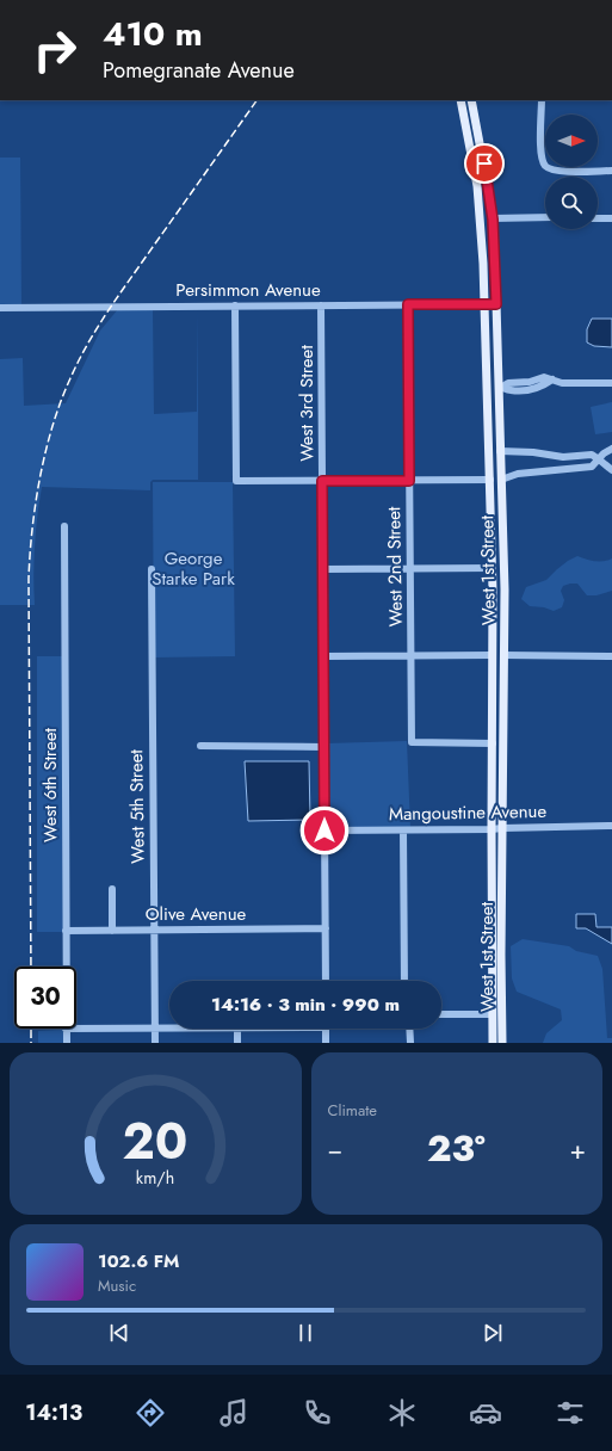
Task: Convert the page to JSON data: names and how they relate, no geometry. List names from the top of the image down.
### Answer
{
  "streets": {
    "main road": ["West 1st Street"],
    "street": [
      "Persimmon Avenue",
      "West 3rd Street",
      "West 2nd Street",
      "West 6th Street",
      "West 5th Street",
      "Mangoustine Avenue",
      "Olive Avenue"
    ]
  },
  "crossings": [
    ["Persimmon Avenue", "West 3rd Street"],
    ["Persimmon Avenue", "West 2nd Street"],
    ["Persimmon Avenue", "West 1st Street"],
    ["West 3rd Street", "Mangoustine Avenue"],
    ["West 3rd Street", "Olive Avenue"],
    ["West 2nd Street", "West 1st Street"],
    ["West 1st Street", "Mangoustine Avenue"],
    ["West 6th Street", "Olive Avenue"],
    ["West 5th Street", "Olive Avenue"]
  ],
  "parks": ["George Starke Park"],
  "north": "right",
  "page": {
    "turn": ["410 m", "Pomegranate Avenue"],
    "limit": "30",
    "trip": "14:16 · 3 min · 990 m",
    "tile": "Climate",
    "heat": ["−", "23°", "+"],
    "song": ["102.6 FM", "Music"],
    "tabs": "14:13",
    "gauge": ["20", "km/h"]
  }
}
